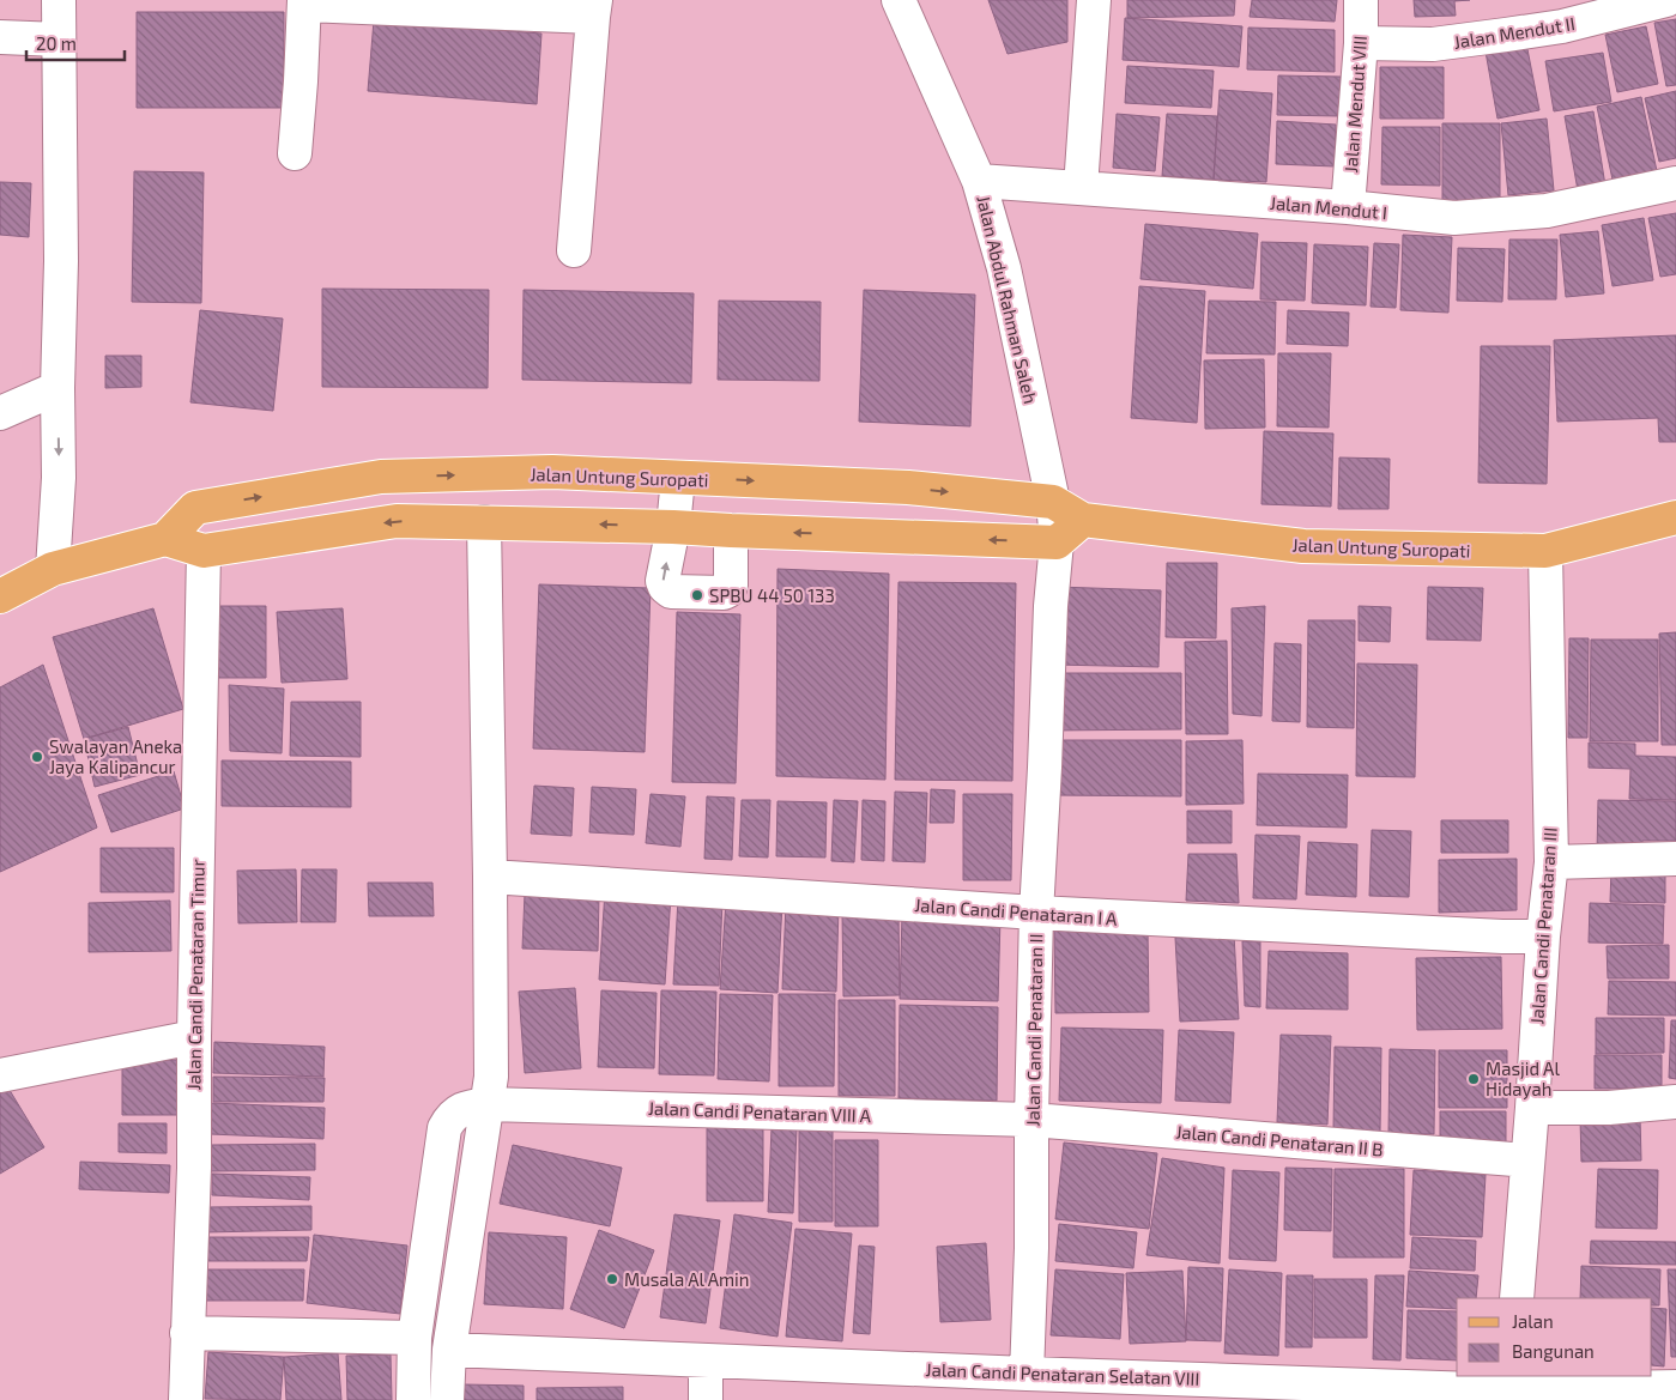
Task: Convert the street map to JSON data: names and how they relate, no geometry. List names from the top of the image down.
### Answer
{
  "streets": {
    "main road": ["Jalan Untung Suropati"],
    "street": [
      "Jalan Mendut II",
      "Jalan Mendut VIII",
      "Jalan Mendut I",
      "Jalan Abdul Rahman Saleh",
      "Jalan Candi Penataran I A",
      "Jalan Candi Penataran III",
      "Jalan Candi Penataran Timur",
      "Jalan Candi Penataran II",
      "Jalan Candi Penataran VIII A",
      "Jalan Candi Penataran II B",
      "Jalan Candi Penataran Selatan VIII"
    ]
  },
  "crossings": [
    ["Jalan Mendut II", "Jalan Mendut VIII"],
    ["Jalan Mendut VIII", "Jalan Mendut I"],
    ["Jalan Mendut I", "Jalan Abdul Rahman Saleh"],
    ["Jalan Abdul Rahman Saleh", "Jalan Untung Suropati"],
    ["Jalan Abdul Rahman Saleh", "Jalan Candi Penataran II"],
    ["Jalan Untung Suropati", "Jalan Candi Penataran III"],
    ["Jalan Candi Penataran I A", "Jalan Candi Penataran III"],
    ["Jalan Candi Penataran I A", "Jalan Candi Penataran II"],
    ["Jalan Candi Penataran III", "Jalan Candi Penataran II B"],
    ["Jalan Candi Penataran II", "Jalan Candi Penataran VIII A"],
    ["Jalan Candi Penataran II", "Jalan Candi Penataran II B"],
    ["Jalan Candi Penataran II", "Jalan Candi Penataran Selatan VIII"],
    ["Jalan Candi Penataran VIII A", "Jalan Candi Penataran II B"]
  ],
  "places": [
    "SPBU 44 50 133",
    "Swalayan Aneka Jaya Kalipancur",
    "Masjid Al Hidayah",
    "Musala Al Amin"
  ],
  "legend": ["Jalan", "Bangunan"],
  "scale_bar": "20 m"
}
